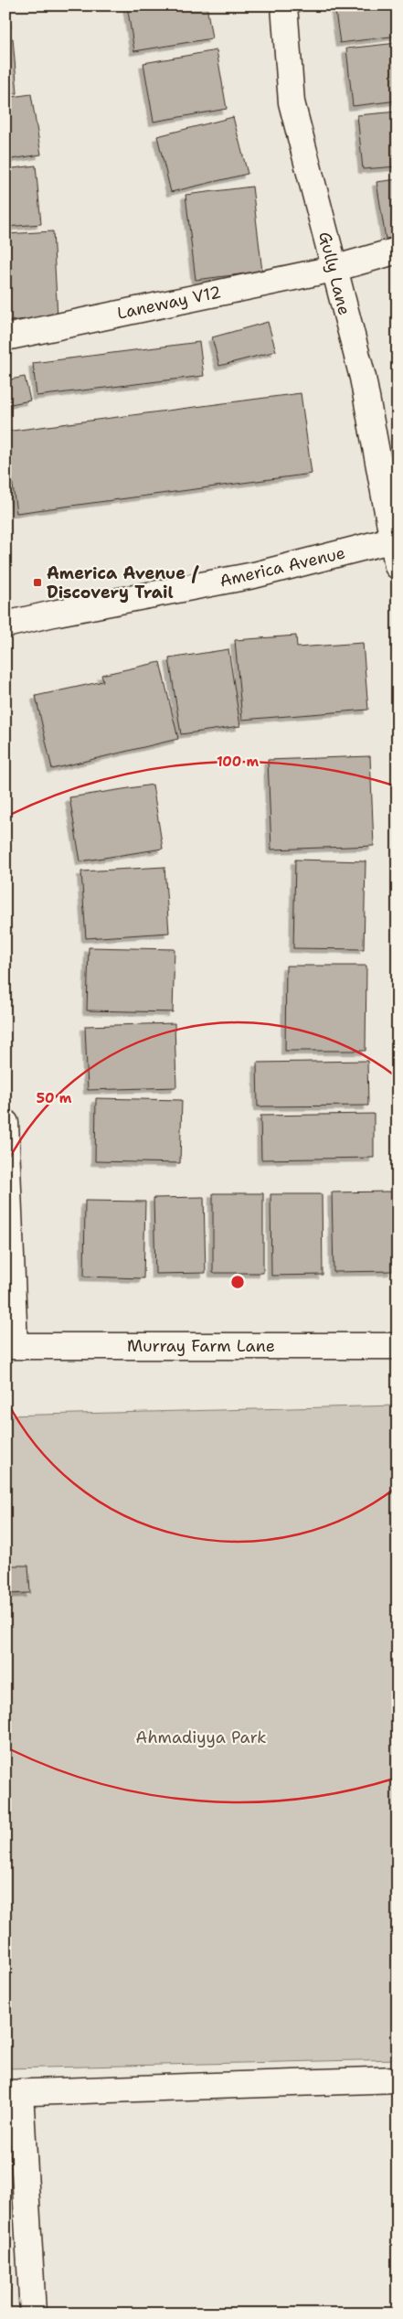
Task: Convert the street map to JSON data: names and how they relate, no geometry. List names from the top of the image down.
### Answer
{
  "streets": {
    "street": [
      "Gully Lane",
      "Laneway V12",
      "America Avenue",
      "Murray Farm Lane"
    ]
  },
  "crossings": [
    ["Gully Lane", "Laneway V12"],
    ["Gully Lane", "America Avenue"]
  ],
  "parks": ["Ahmadiyya Park"],
  "places": {
    "transit": ["America Avenue / Discovery Trail"]
  },
  "rings": ["100 m", "50 m"]
}
